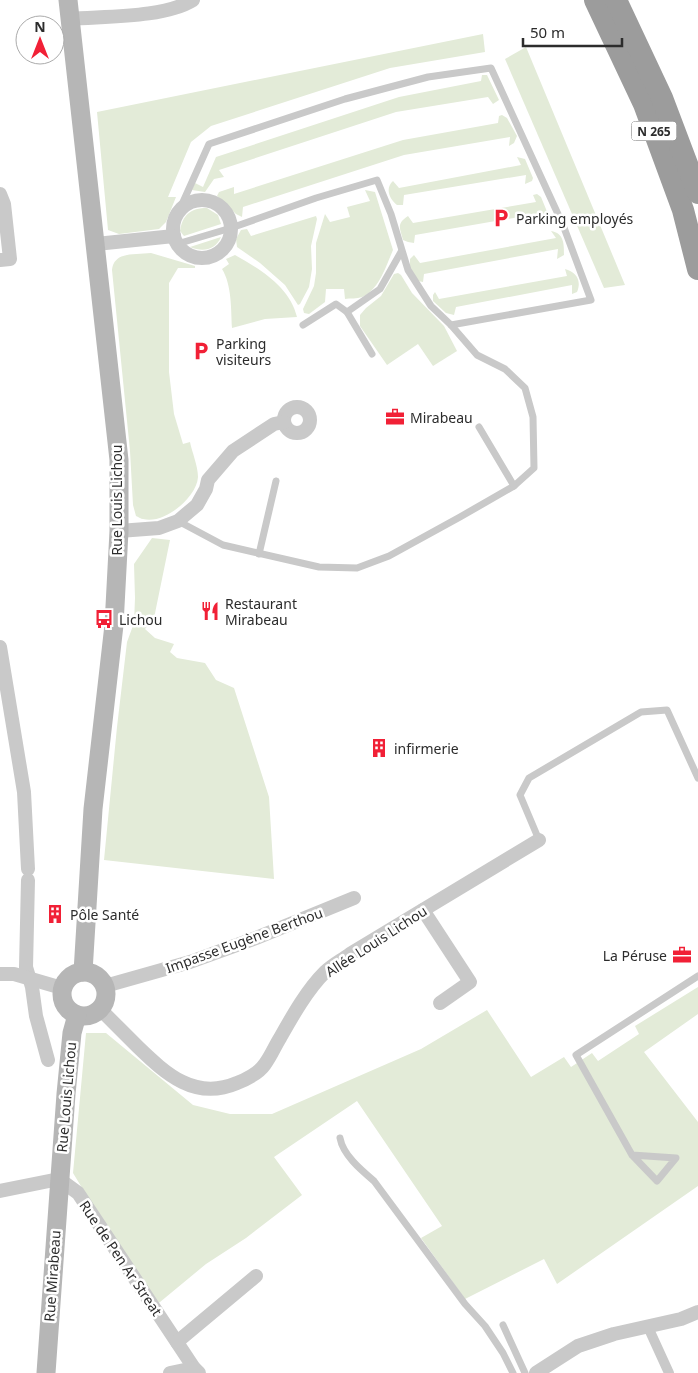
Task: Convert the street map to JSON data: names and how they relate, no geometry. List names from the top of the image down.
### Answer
{
  "streets": {
    "highway": ["N 265"],
    "main road": ["Rue Louis Lichou", "Rue Mirabeau"],
    "street": ["Impasse Eugène Berthou", "Allée Louis Lichou", "Rue de Pen Ar Streat"]
  },
  "crossings": [
    ["Rue Louis Lichou", "Impasse Eugène Berthou"],
    ["Rue Louis Lichou", "Allée Louis Lichou"],
    ["Rue Louis Lichou", "Rue de Pen Ar Streat"],
    ["Rue Louis Lichou", "Rue Mirabeau"],
    ["Impasse Eugène Berthou", "Allée Louis Lichou"],
    ["Rue de Pen Ar Streat", "Rue Mirabeau"]
  ],
  "places": {
    "parking": ["Parking employés", "Parking visiteurs"],
    "office": ["Mirabeau", "La Péruse"],
    "restaurant": ["Restaurant Mirabeau"],
    "bus stop": ["Lichou"],
    "building": ["infirmerie", "Pôle Santé"]
  },
  "scale_bar": "50 m",
  "north": "top"
}
